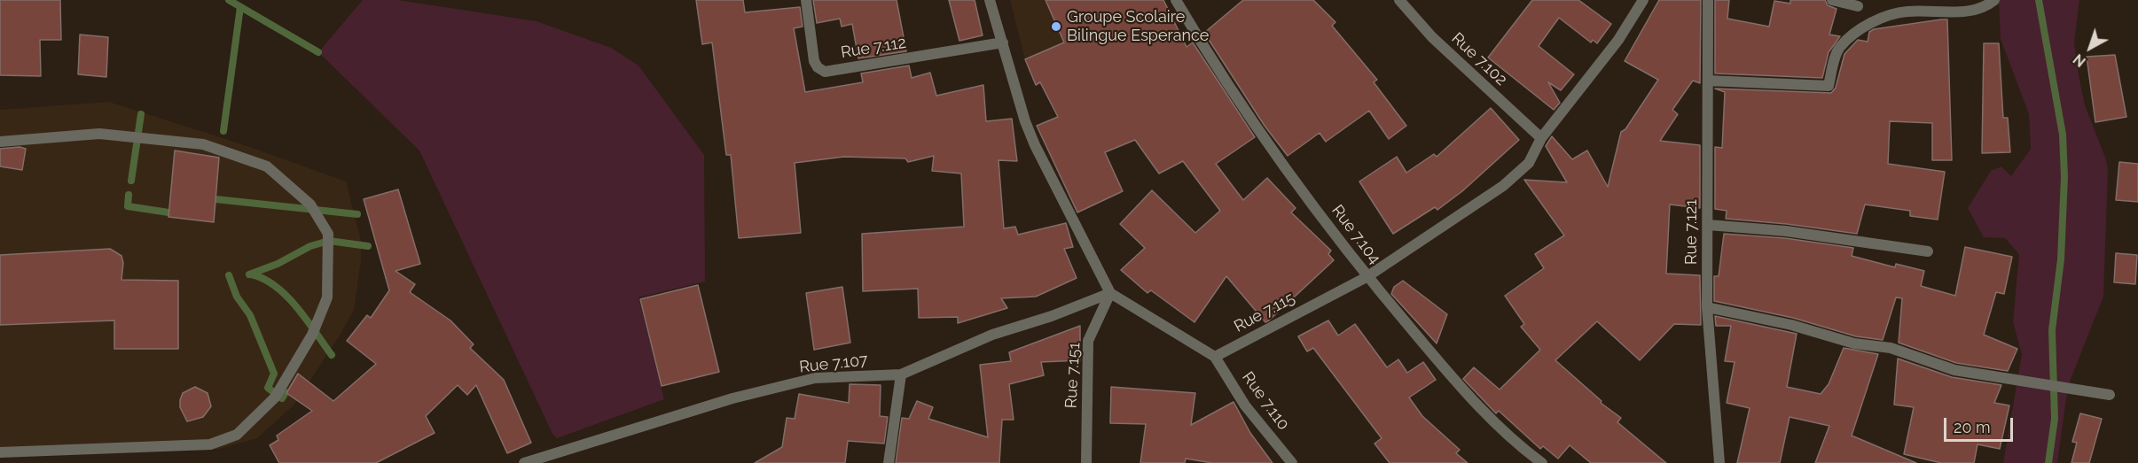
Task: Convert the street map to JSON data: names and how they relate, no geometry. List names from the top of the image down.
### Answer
{
  "streets": {
    "street": [
      "Rue 7.112",
      "Rue 7.102",
      "Rue 7.121",
      "Rue 7.104",
      "Rue 7.115",
      "Rue 7.107",
      "Rue 7.151",
      "Rue 7.110"
    ]
  },
  "crossings": [
    ["Rue 7.102", "Rue 7.115"],
    ["Rue 7.104", "Rue 7.115"],
    ["Rue 7.115", "Rue 7.110"],
    ["Rue 7.107", "Rue 7.151"]
  ],
  "places": ["Groupe Scolaire Bilingue Esperance"],
  "scale_bar": "20 m",
  "north": "bottom left"
}
